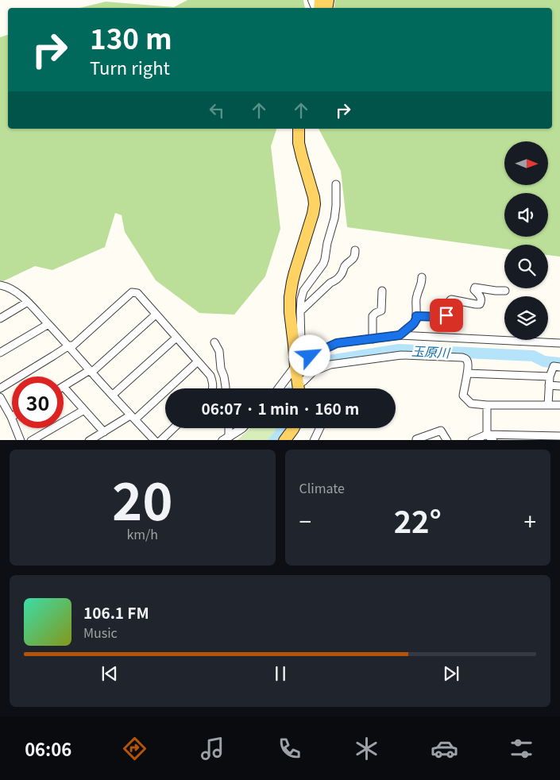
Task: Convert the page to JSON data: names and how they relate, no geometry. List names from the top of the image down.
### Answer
{
  "water": ["玉原川"],
  "north": "right",
  "page": {
    "turn": ["130 m", "Turn right"],
    "limit": "30",
    "trip": "06:07 · 1 min · 160 m",
    "tile": [
      ["20", "km/h"],
      "Climate"
    ],
    "heat": ["−", "22°", "+"],
    "song": ["106.1 FM", "Music"],
    "tabs": "06:06"
  }
}
